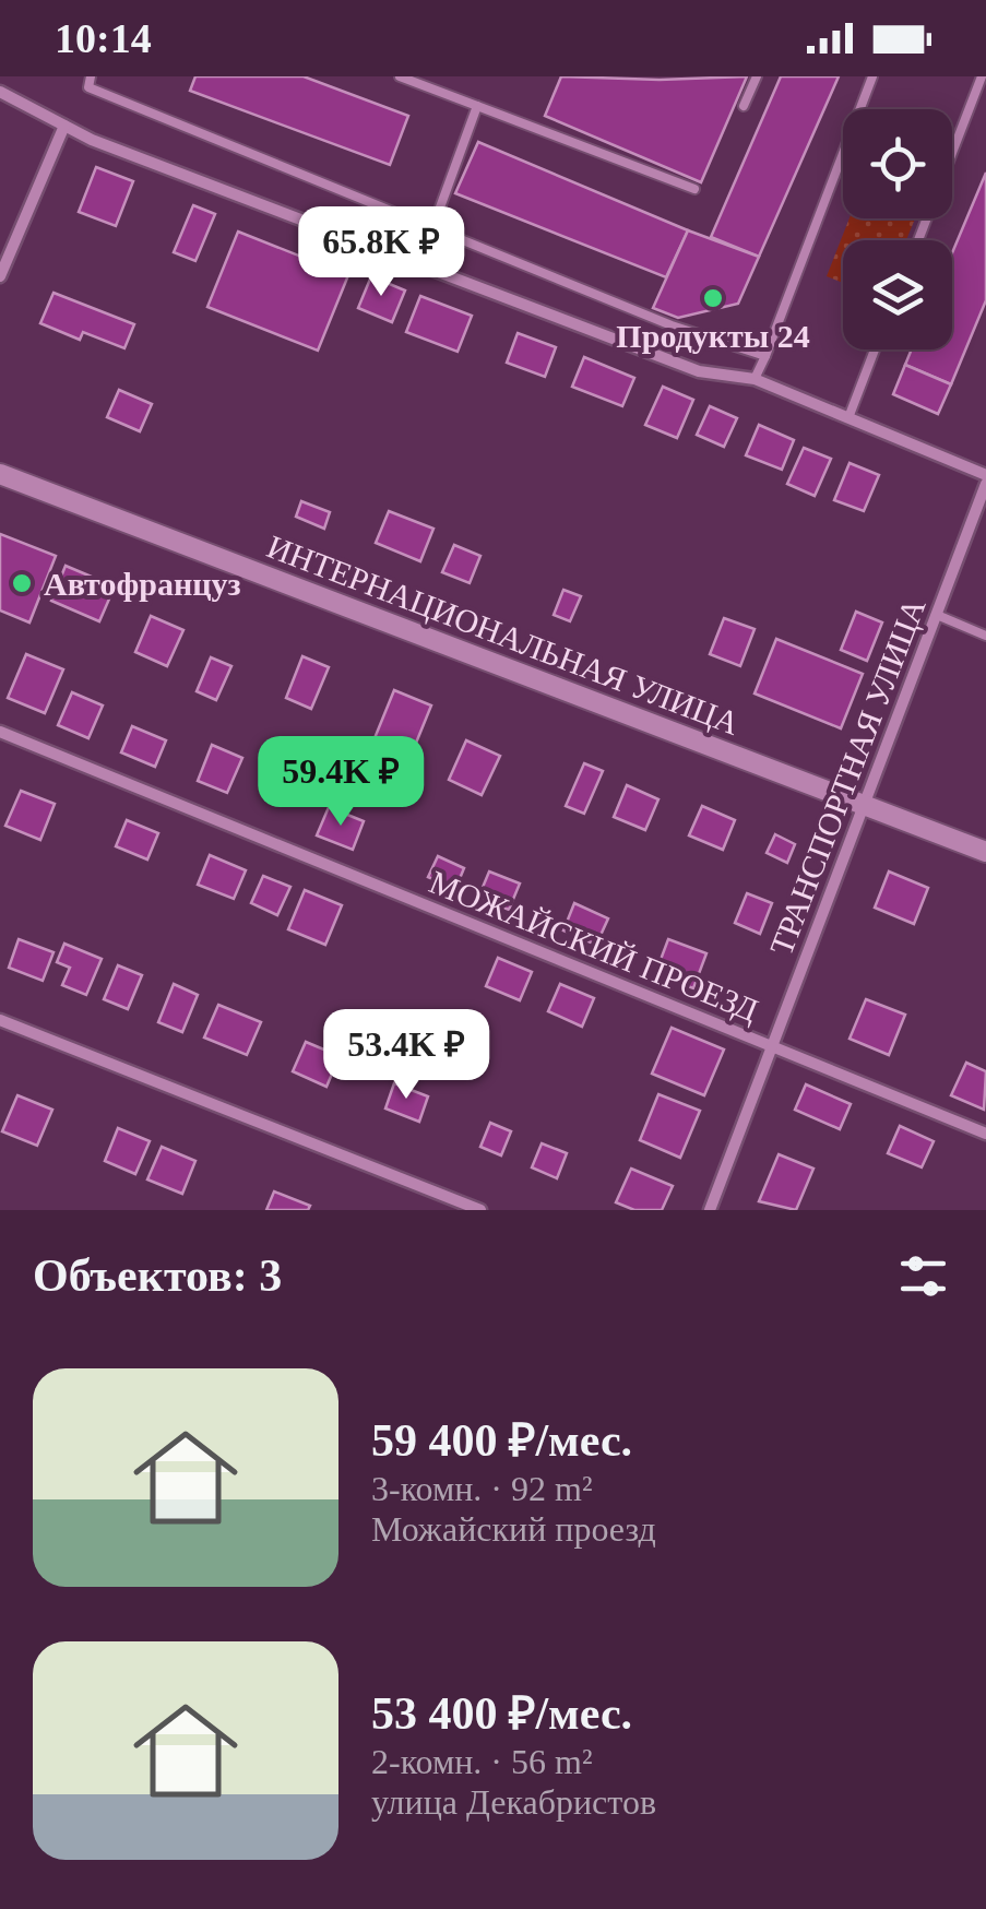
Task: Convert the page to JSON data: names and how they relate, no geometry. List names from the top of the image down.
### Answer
{
  "streets": {
    "street": ["ИНТЕРНАЦИОНАЛЬНАЯ УЛИЦА", "ТРАНСПОРТНАЯ УЛИЦА", "МОЖАЙСКИЙ ПРОЕЗД"]
  },
  "crossings": [
    ["ИНТЕРНАЦИОНАЛЬНАЯ УЛИЦА", "ТРАНСПОРТНАЯ УЛИЦА"],
    ["ТРАНСПОРТНАЯ УЛИЦА", "МОЖАЙСКИЙ ПРОЕЗД"]
  ],
  "places": ["Продукты 24", "Автофранцуз"],
  "page": {
    "status": "10:14",
    "price": ["65.8K ₽", "59.4K ₽", "53.4K ₽"],
    "heading": "Объектов: 3",
    "list": [
      {
        "name": "59 400 ₽/мес.",
        "note": "3-комн. · 92 m² · Можайский проезд"
      },
      {
        "name": "53 400 ₽/мес.",
        "note": "2-комн. · 56 m² · улица Декабристов"
      }
    ]
  }
}
